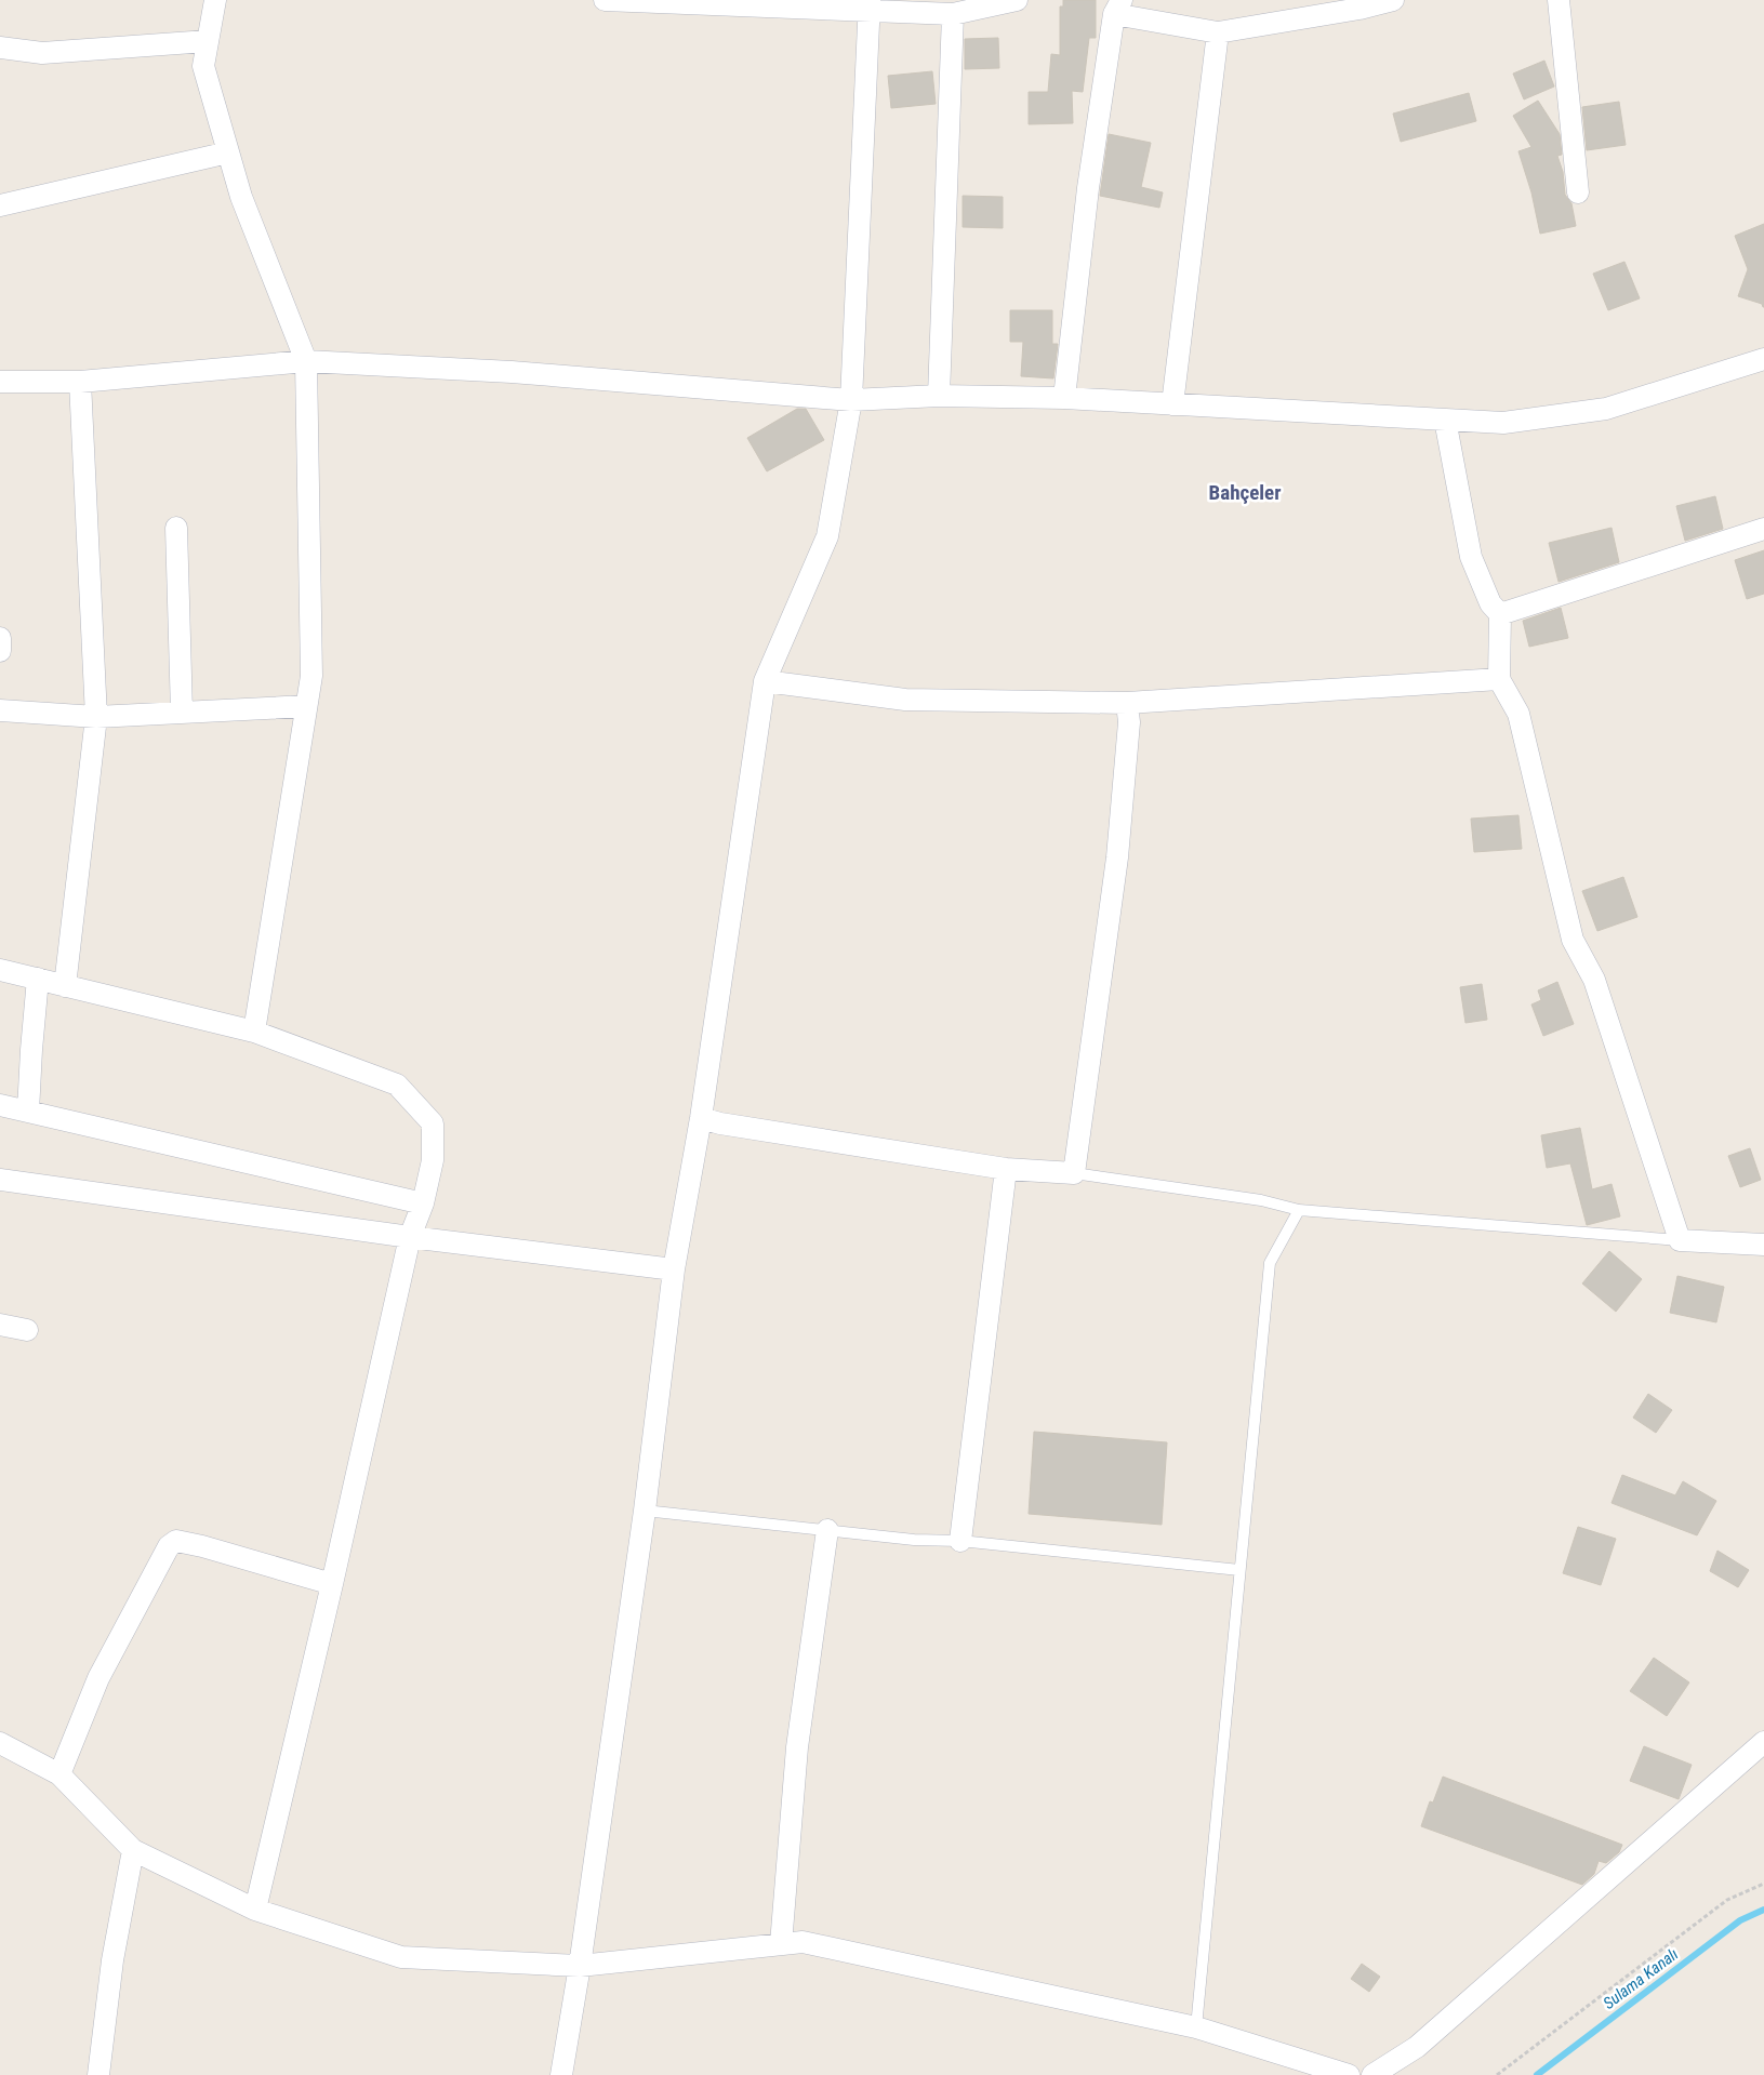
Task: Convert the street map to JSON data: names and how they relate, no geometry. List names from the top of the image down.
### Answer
{
  "districts": ["Bahçeler"],
  "water": ["Sulama Kanalı"]
}
